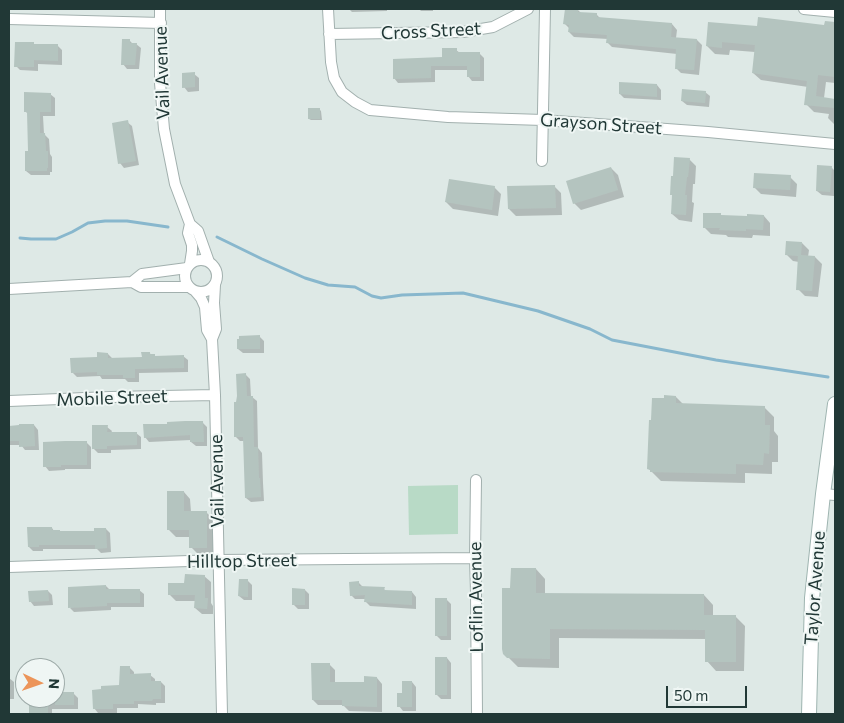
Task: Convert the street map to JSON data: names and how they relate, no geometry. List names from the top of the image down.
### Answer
{
  "streets": {
    "street": [
      "Cross Street",
      "Vail Avenue",
      "Grayson Street",
      "Mobile Street",
      "Hilltop Street",
      "Taylor Avenue",
      "Loflin Avenue"
    ]
  },
  "crossings": [
    ["Cross Street", "Grayson Street"],
    ["Vail Avenue", "Mobile Street"],
    ["Vail Avenue", "Hilltop Street"],
    ["Hilltop Street", "Loflin Avenue"]
  ],
  "scale_bar": "50 m",
  "north": "right"
}
